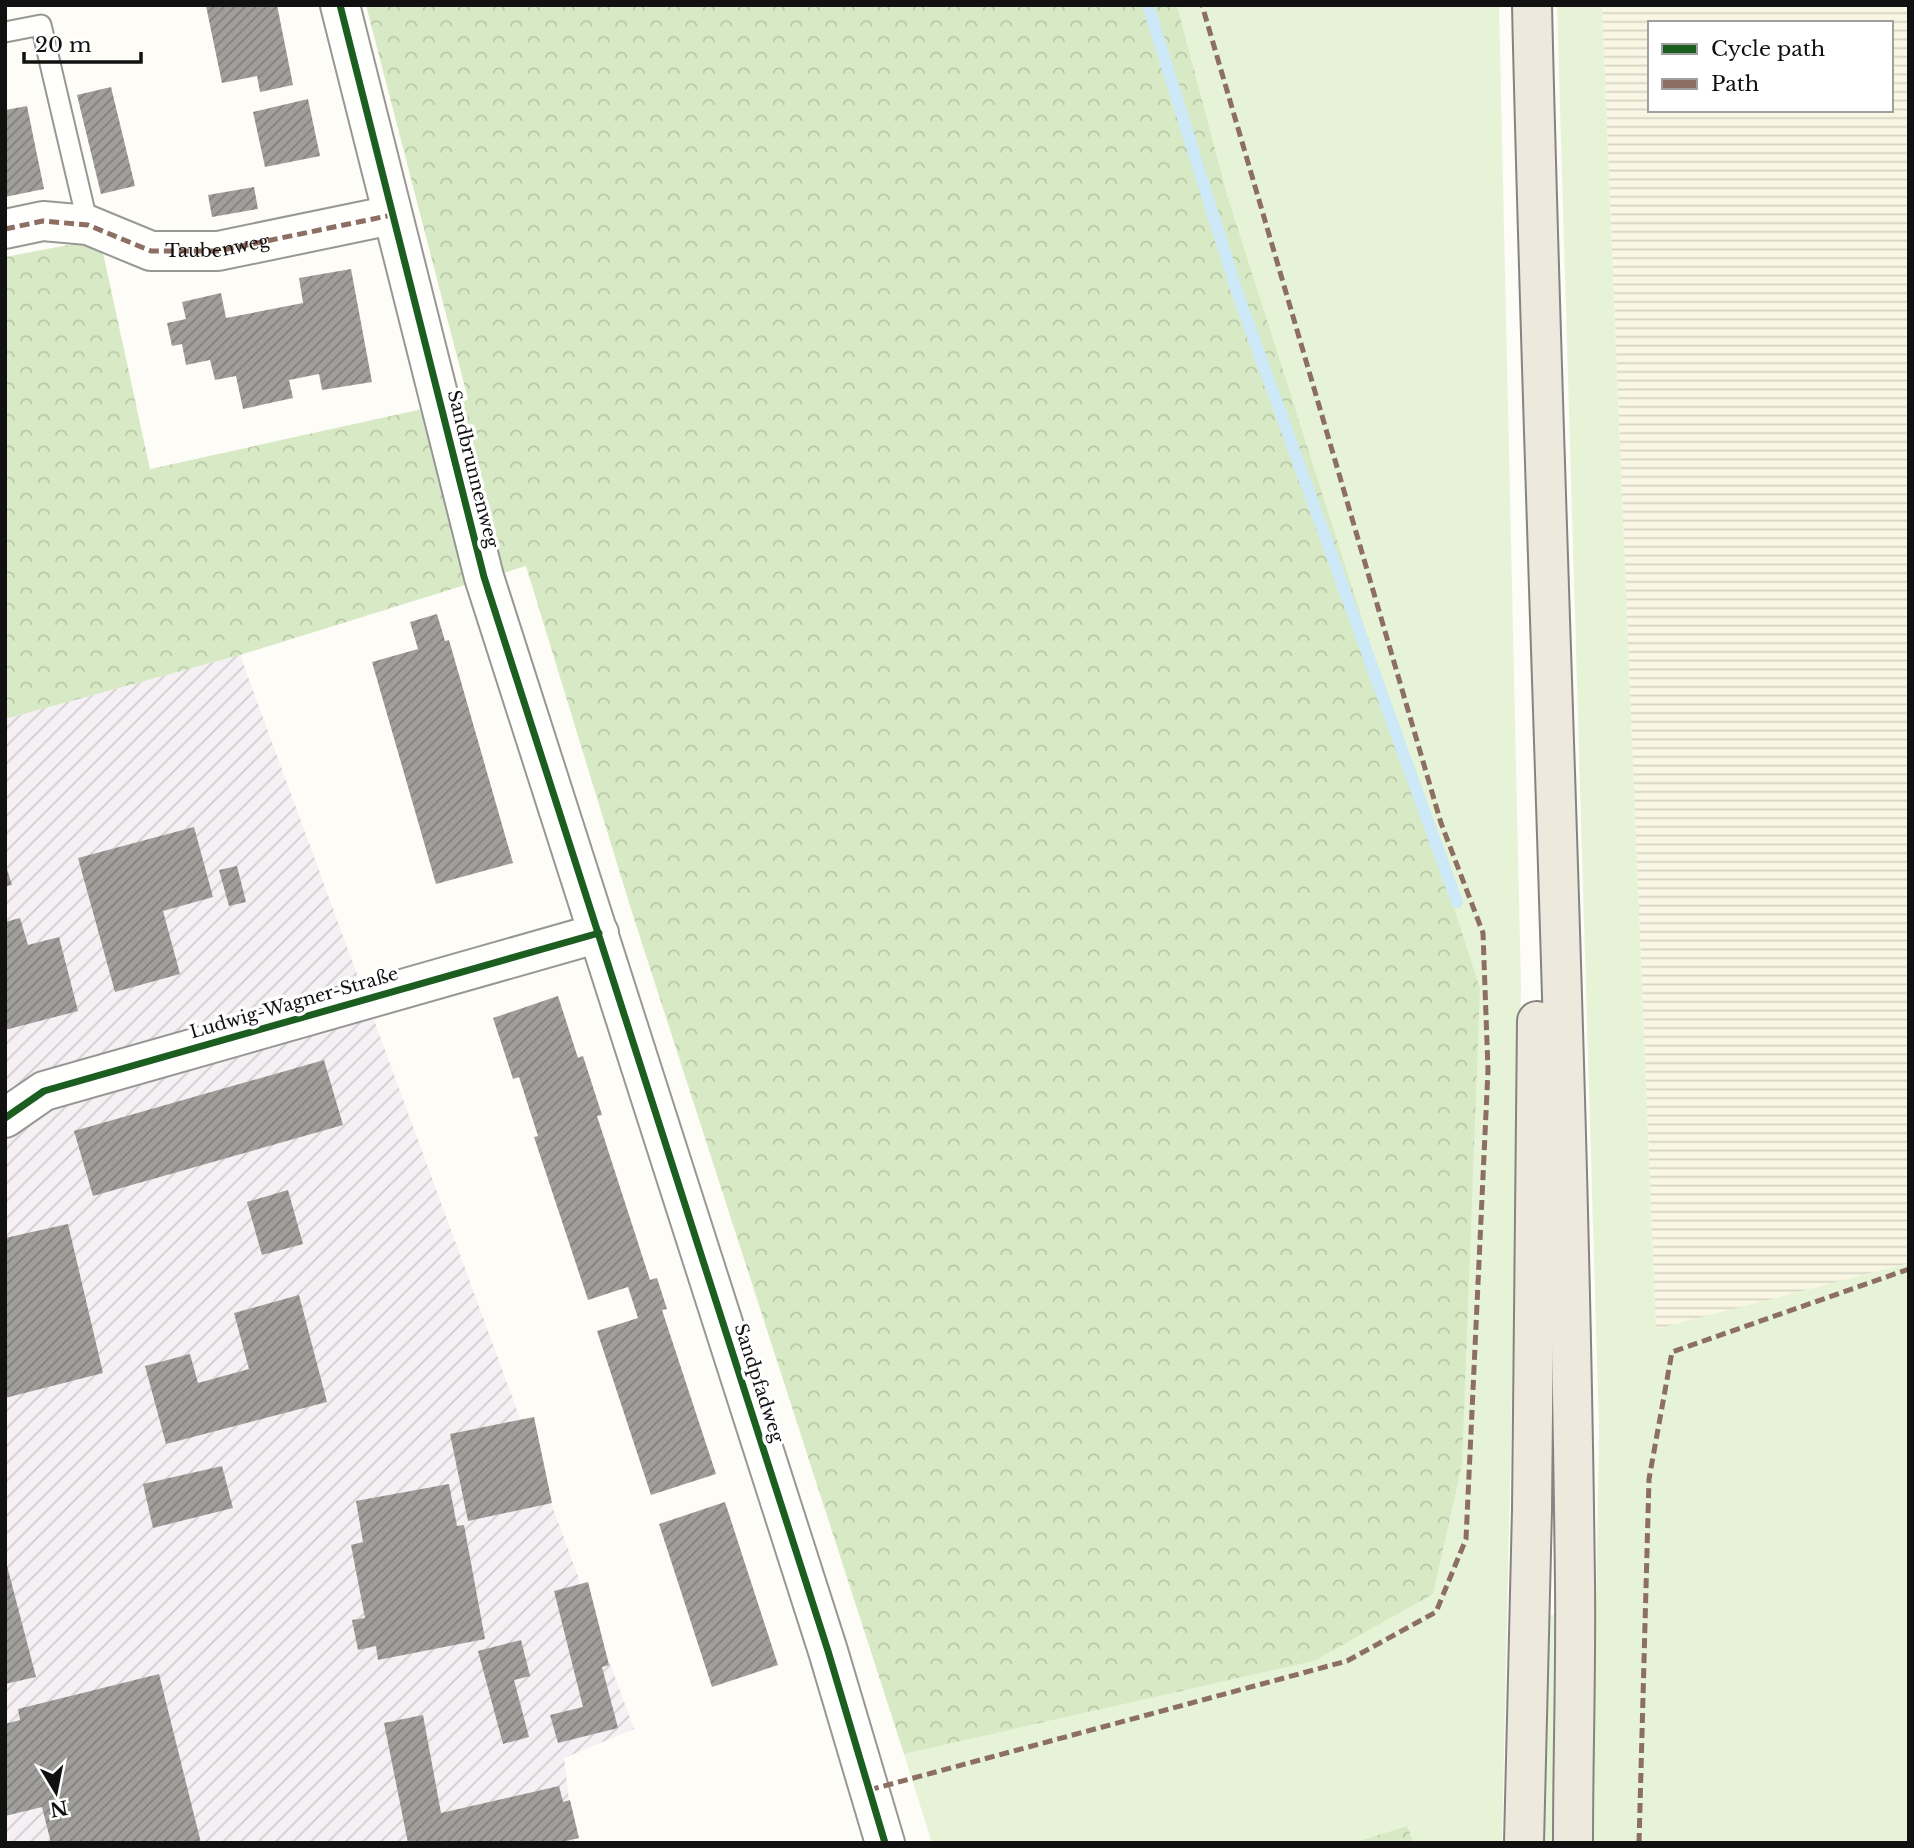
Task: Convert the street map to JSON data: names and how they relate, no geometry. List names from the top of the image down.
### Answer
{
  "streets": {
    "street": [
      "Taubenweg",
      "Sandbrunnenweg",
      "Ludwig-Wagner-Straße",
      "Sandpfadweg"
    ]
  },
  "crossings": [
    ["Taubenweg", "Sandbrunnenweg"],
    ["Sandbrunnenweg", "Ludwig-Wagner-Straße"],
    ["Sandbrunnenweg", "Sandpfadweg"],
    ["Ludwig-Wagner-Straße", "Sandpfadweg"]
  ],
  "legend": ["Cycle path", "Path"],
  "scale_bar": "20 m",
  "north": "bottom"
}
